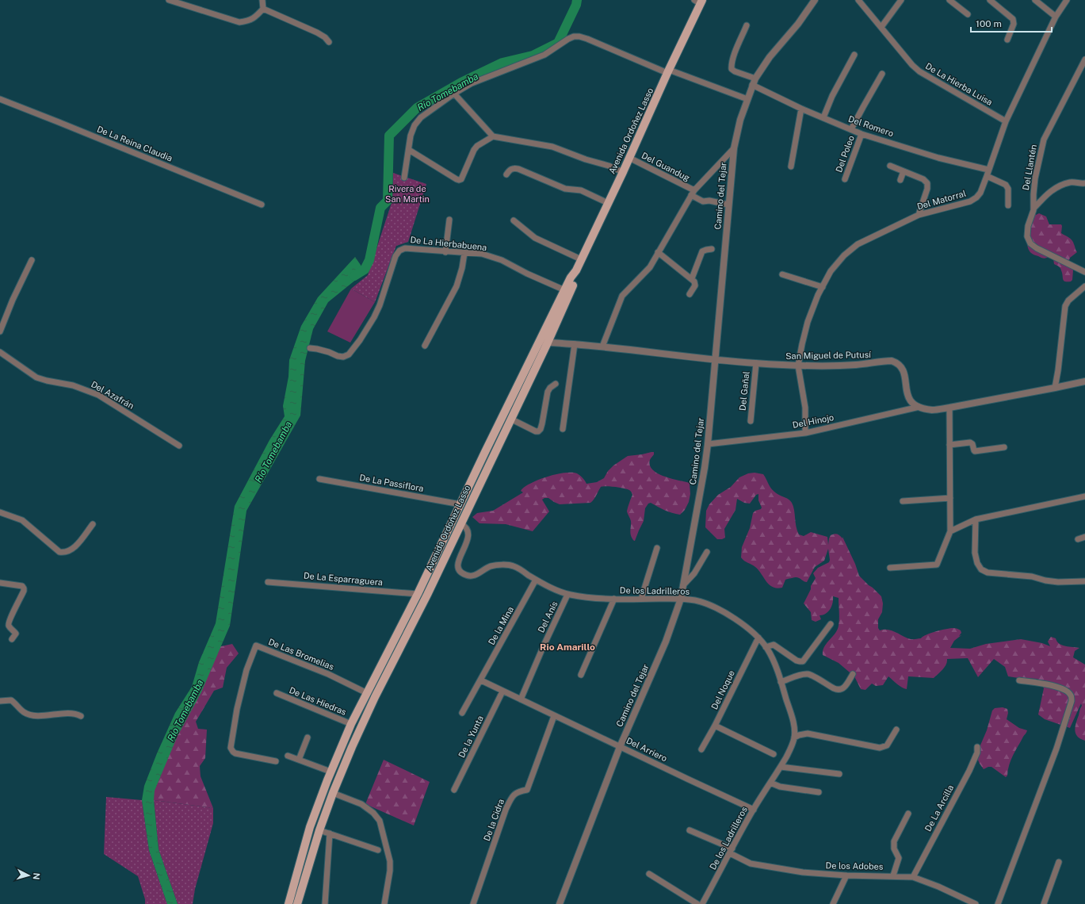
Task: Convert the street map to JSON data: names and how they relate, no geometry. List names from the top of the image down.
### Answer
{
  "streets": {
    "main road": ["Avenida Ordoñez Lasso"],
    "street": [
      "De La Hierba Luisa",
      "Del Romero",
      "De La Reina Claudia",
      "Del Poleo",
      "Del Guandug",
      "Del Llantén",
      "Camino del Tejar",
      "Del Matorral",
      "De La Hierbabuena",
      "San Miguel de Putusí",
      "Del Gañal",
      "Del Azafrán",
      "Del Hinojo",
      "De La Passiflora",
      "De La Esparraguera",
      "De los Ladrilleros",
      "Del Anís",
      "De la Mina",
      "De Las Bromelias",
      "Del Noque",
      "De Las Hiedras",
      "De la Yunta",
      "Del Arriero",
      "De La Arcilla",
      "De la Cidra",
      "De los Adobes"
    ]
  },
  "crossings": [
    ["De La Hierba Luisa", "Del Matorral"],
    ["Del Romero", "Del Poleo"],
    ["Del Romero", "Camino del Tejar"],
    ["Del Romero", "Del Matorral"],
    ["Avenida Ordoñez Lasso", "Del Guandug"],
    ["Avenida Ordoñez Lasso", "De La Hierbabuena"],
    ["Avenida Ordoñez Lasso", "San Miguel de Putusí"],
    ["Avenida Ordoñez Lasso", "De La Passiflora"],
    ["Avenida Ordoñez Lasso", "De La Esparraguera"],
    ["Avenida Ordoñez Lasso", "De los Ladrilleros"],
    ["Avenida Ordoñez Lasso", "De Las Bromelias"],
    ["Avenida Ordoñez Lasso", "De Las Hiedras"],
    ["Del Guandug", "Camino del Tejar"],
    ["Camino del Tejar", "San Miguel de Putusí"],
    ["Camino del Tejar", "Del Hinojo"],
    ["Camino del Tejar", "De los Ladrilleros"],
    ["Camino del Tejar", "Del Arriero"],
    ["Del Matorral", "San Miguel de Putusí"],
    ["San Miguel de Putusí", "Del Gañal"],
    ["San Miguel de Putusí", "Del Hinojo"],
    ["De los Ladrilleros", "Del Anís"],
    ["De los Ladrilleros", "De la Mina"],
    ["De los Ladrilleros", "Del Noque"],
    ["De los Ladrilleros", "Del Arriero"],
    ["De los Ladrilleros", "De los Adobes"],
    ["Del Anís", "Del Arriero"],
    ["De la Mina", "Del Arriero"],
    ["De la Yunta", "Del Arriero"],
    ["Del Arriero", "De la Cidra"],
    ["De La Arcilla", "De los Adobes"]
  ],
  "districts": ["Rio Amarillo"],
  "water": ["Río Tomebamba"],
  "parks": ["Rivera de San Martin"],
  "scale_bar": "100 m",
  "north": "right"
}
